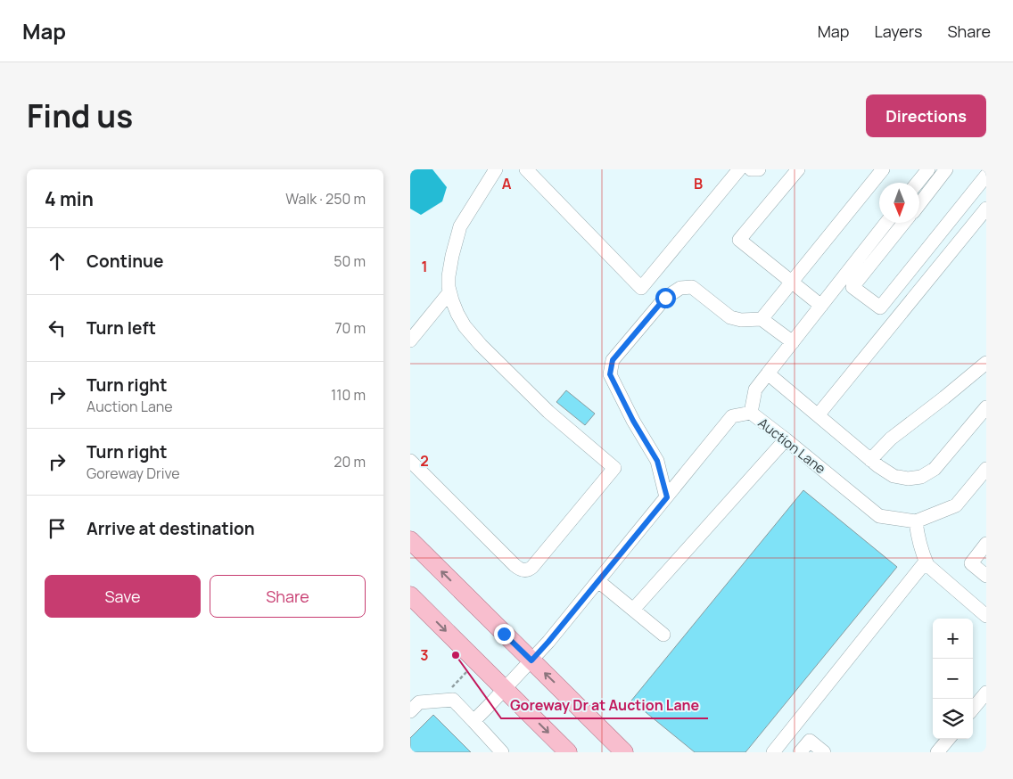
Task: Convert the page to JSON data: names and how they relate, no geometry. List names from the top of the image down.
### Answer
{
  "streets": {
    "street": ["Auction Lane"]
  },
  "places": ["Goreway Dr at Auction Lane"],
  "north": "bottom",
  "page": {
    "header": "Map",
    "nav": ["Map", "Layers", "Share"],
    "title": "Find us",
    "buttons": [
      "Directions",
      ["Save", "Share"]
    ],
    "heading": ["4 min", "Walk · 250 m"],
    "list": [
      ["Continue", "50 m"],
      ["Turn left", "70 m"],
      ["Turn right", "Auction Lane", "110 m"],
      ["Turn right", "Goreway Drive", "20 m"],
      "Arrive at destination"
    ],
    "map_buttons": ["+", "−"]
  },
  "grid": {
    "columns": ["A", "B"],
    "rows": ["1", "2", "3"]
  }
}
